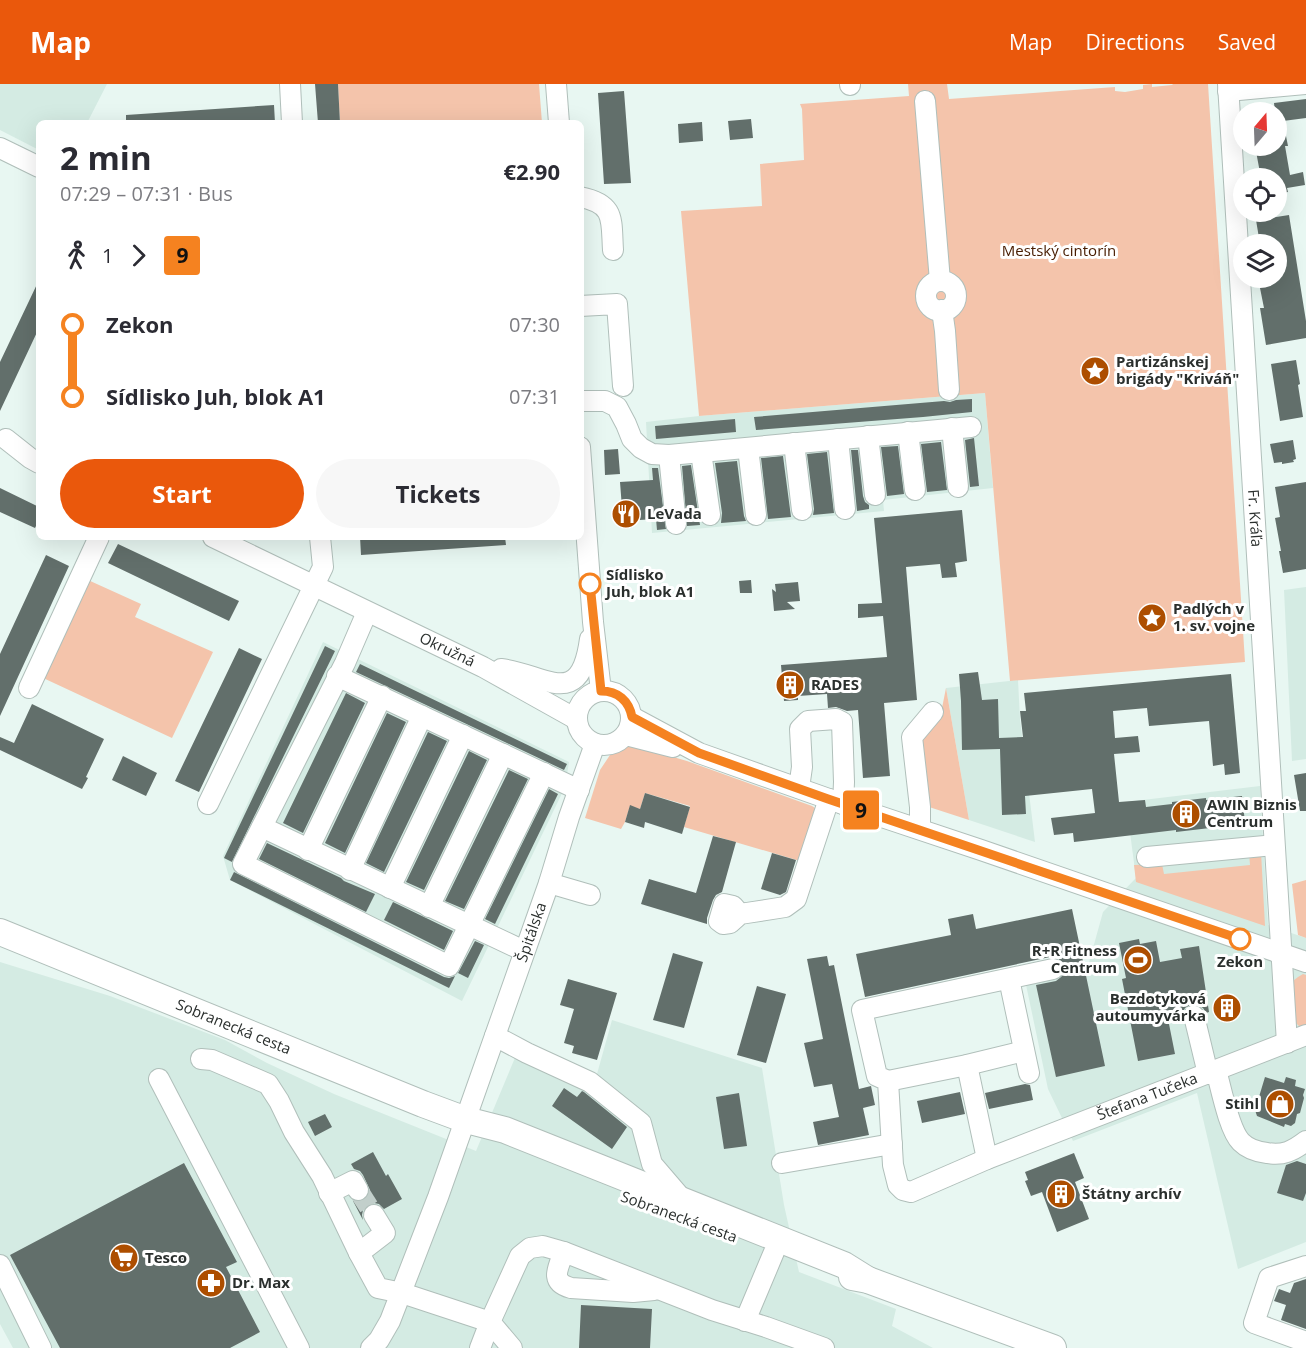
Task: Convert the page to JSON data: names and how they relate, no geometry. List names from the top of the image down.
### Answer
{
  "streets": {
    "main road": ["Sobranecká cesta"],
    "street": [
      "Fr. Kráľa",
      "Okružná",
      "Špitálska",
      "Štefana Tučeka"
    ]
  },
  "crossings": [
    ["Fr. Kráľa", "Štefana Tučeka"],
    ["Okružná", "Špitálska"],
    ["Špitálska", "Sobranecká cesta"]
  ],
  "parks": ["Mestský cintorín"],
  "places": {
    "place": ["Partizánskej brigády \"Kriváň\"", "Padlých v 1. sv. vojne"],
    "restaurant": ["LeVada"],
    "other": ["Sídlisko Juh, blok A1", "Zekon"],
    "building": [
      "RADES",
      "AWIN Biznis Centrum",
      "Bezdotyková autoumyvárka",
      "Štátny archív"
    ],
    "sports": ["R+R Fitness Centrum"],
    "shop": ["Stihl"],
    "supermarket": ["Tesco"],
    "pharmacy": ["Dr. Max"]
  },
  "lines": ["bus line 9"],
  "north": "top",
  "page": {
    "header": "Map",
    "nav": ["Map", "Directions", "Saved"],
    "on_map": "9",
    "heading": ["2 min", "07:29 – 07:31 · Bus", "€2.90"],
    "legs": ["1", "9"],
    "list": [
      {
        "name": "Zekon",
        "value": "07:30"
      },
      {
        "name": "Sídlisko Juh, blok A1",
        "value": "07:31"
      }
    ],
    "buttons": ["Start", "Tickets"]
  }
}
